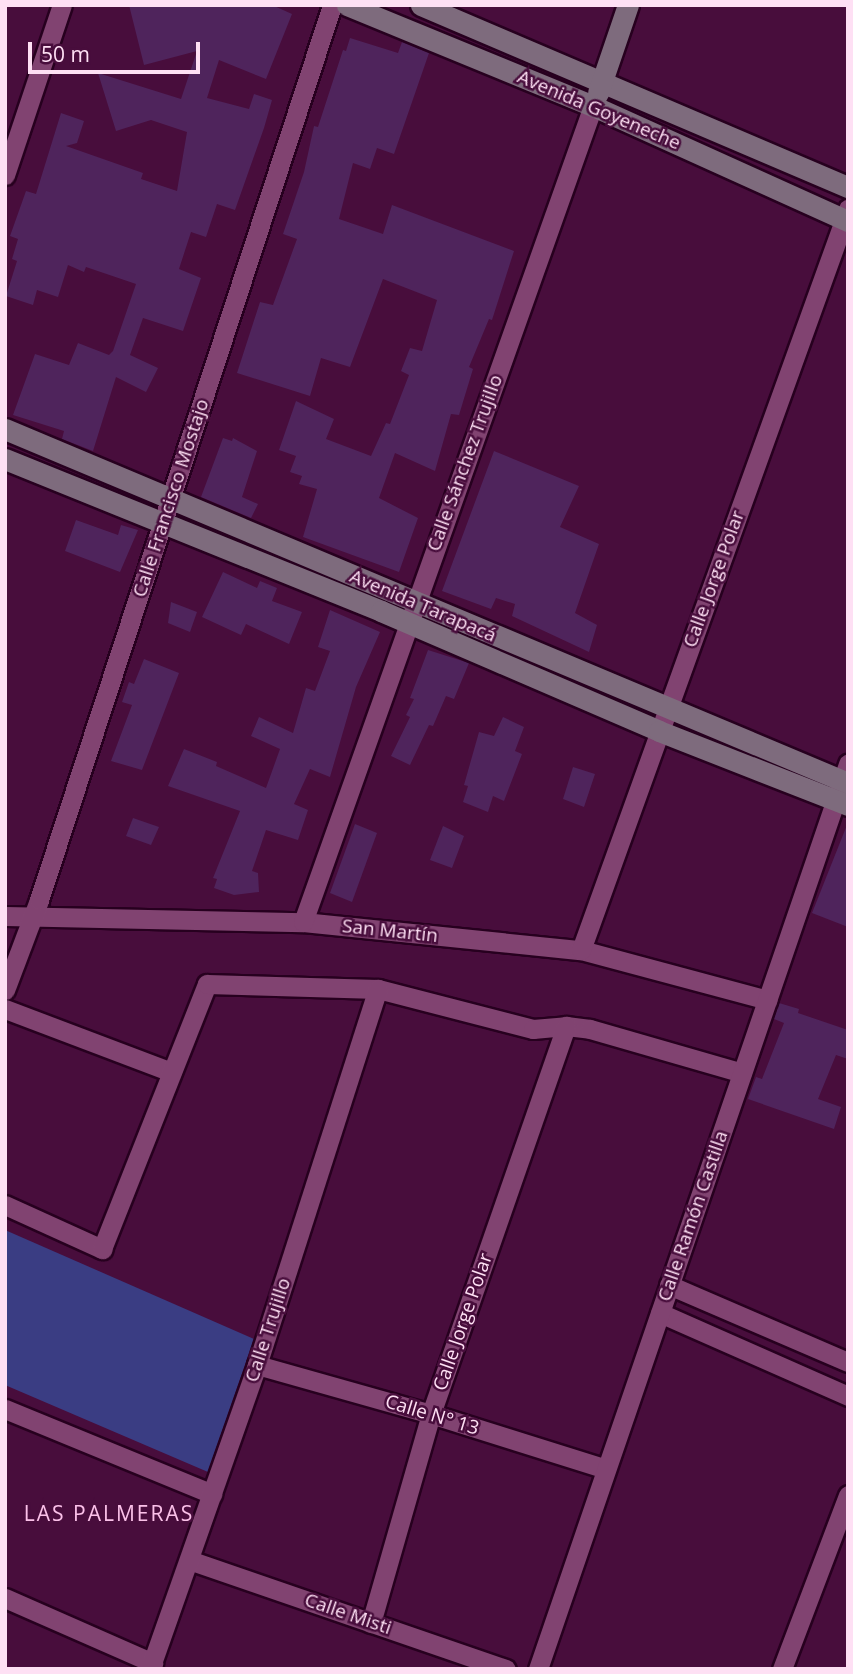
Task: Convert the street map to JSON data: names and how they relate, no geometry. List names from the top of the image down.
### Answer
{
  "streets": {
    "street": [
      "Avenida Goyeneche",
      "Calle Sánchez Trujillo",
      "Calle Francisco Mostajo",
      "Calle Jorge Polar",
      "Avenida Tarapacá",
      "San Martín",
      "Calle Ramón Castilla",
      "Calle Trujillo",
      "Calle N° 13",
      "Calle Misti"
    ]
  },
  "crossings": [
    ["Avenida Goyeneche", "Calle Sánchez Trujillo"],
    ["Avenida Goyeneche", "Calle Jorge Polar"],
    ["Calle Sánchez Trujillo", "Avenida Tarapacá"],
    ["Calle Sánchez Trujillo", "San Martín"],
    ["Calle Francisco Mostajo", "Avenida Tarapacá"],
    ["Calle Francisco Mostajo", "San Martín"],
    ["Calle Jorge Polar", "Avenida Tarapacá"],
    ["Calle Jorge Polar", "San Martín"],
    ["Calle Jorge Polar", "Calle N° 13"],
    ["Calle Jorge Polar", "Calle Misti"],
    ["Avenida Tarapacá", "Calle Ramón Castilla"],
    ["San Martín", "Calle Ramón Castilla"],
    ["Calle Ramón Castilla", "Calle N° 13"],
    ["Calle Trujillo", "Calle N° 13"],
    ["Calle Trujillo", "Calle Misti"]
  ],
  "districts": ["LAS PALMERAS"],
  "scale_bar": "50 m"
}
